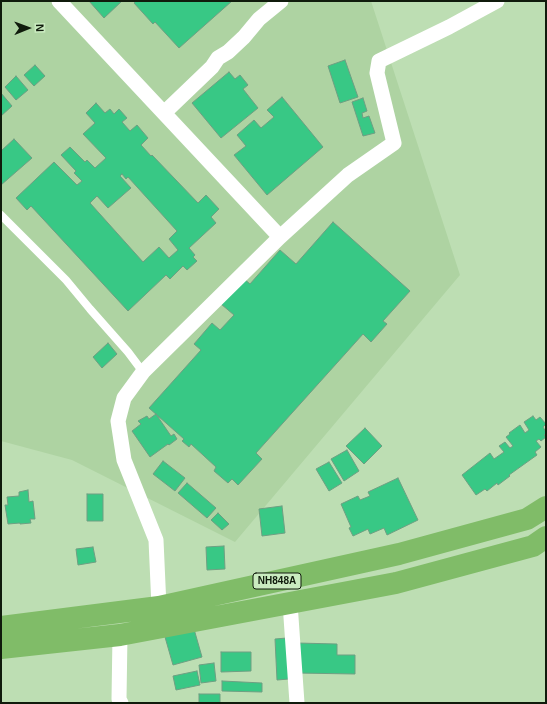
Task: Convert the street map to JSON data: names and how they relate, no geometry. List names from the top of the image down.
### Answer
{
  "streets": {
    "highway": ["NH848A"]
  },
  "north": "right"
}
